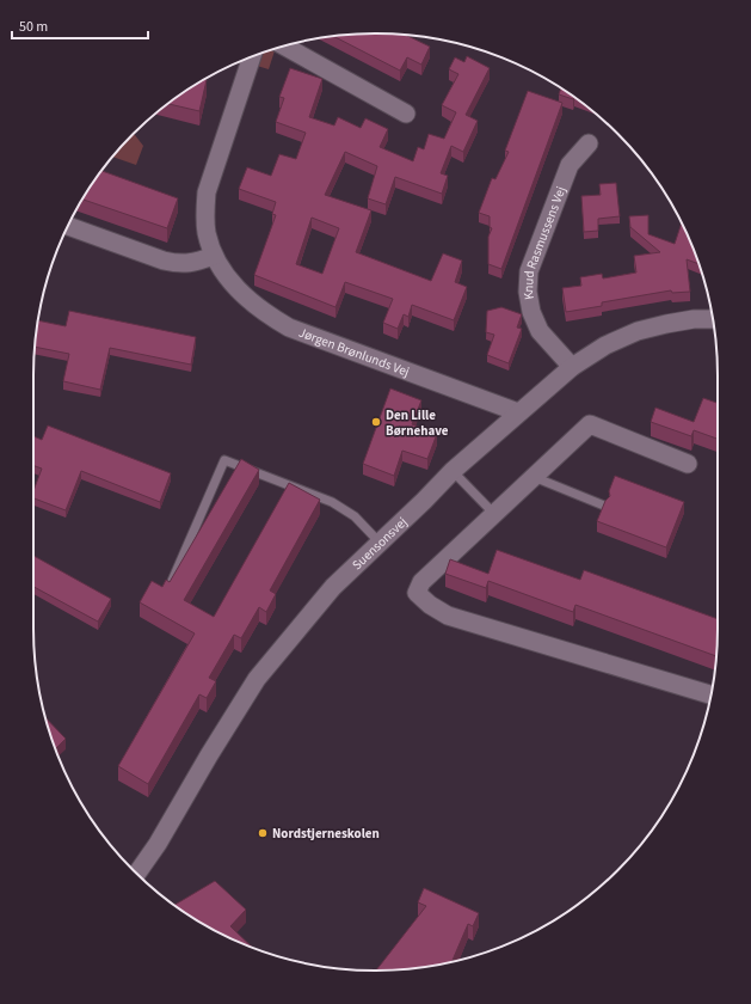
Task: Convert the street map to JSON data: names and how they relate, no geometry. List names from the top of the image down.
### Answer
{
  "streets": {
    "street": ["Knud Rasmussens Vej", "Jørgen Brønlunds Vej", "Suensonsvej"]
  },
  "crossings": [
    ["Knud Rasmussens Vej", "Suensonsvej"],
    ["Jørgen Brønlunds Vej", "Suensonsvej"]
  ],
  "places": ["Den Lille Børnehave", "Nordstjerneskolen"],
  "scale_bar": "50 m"
}
